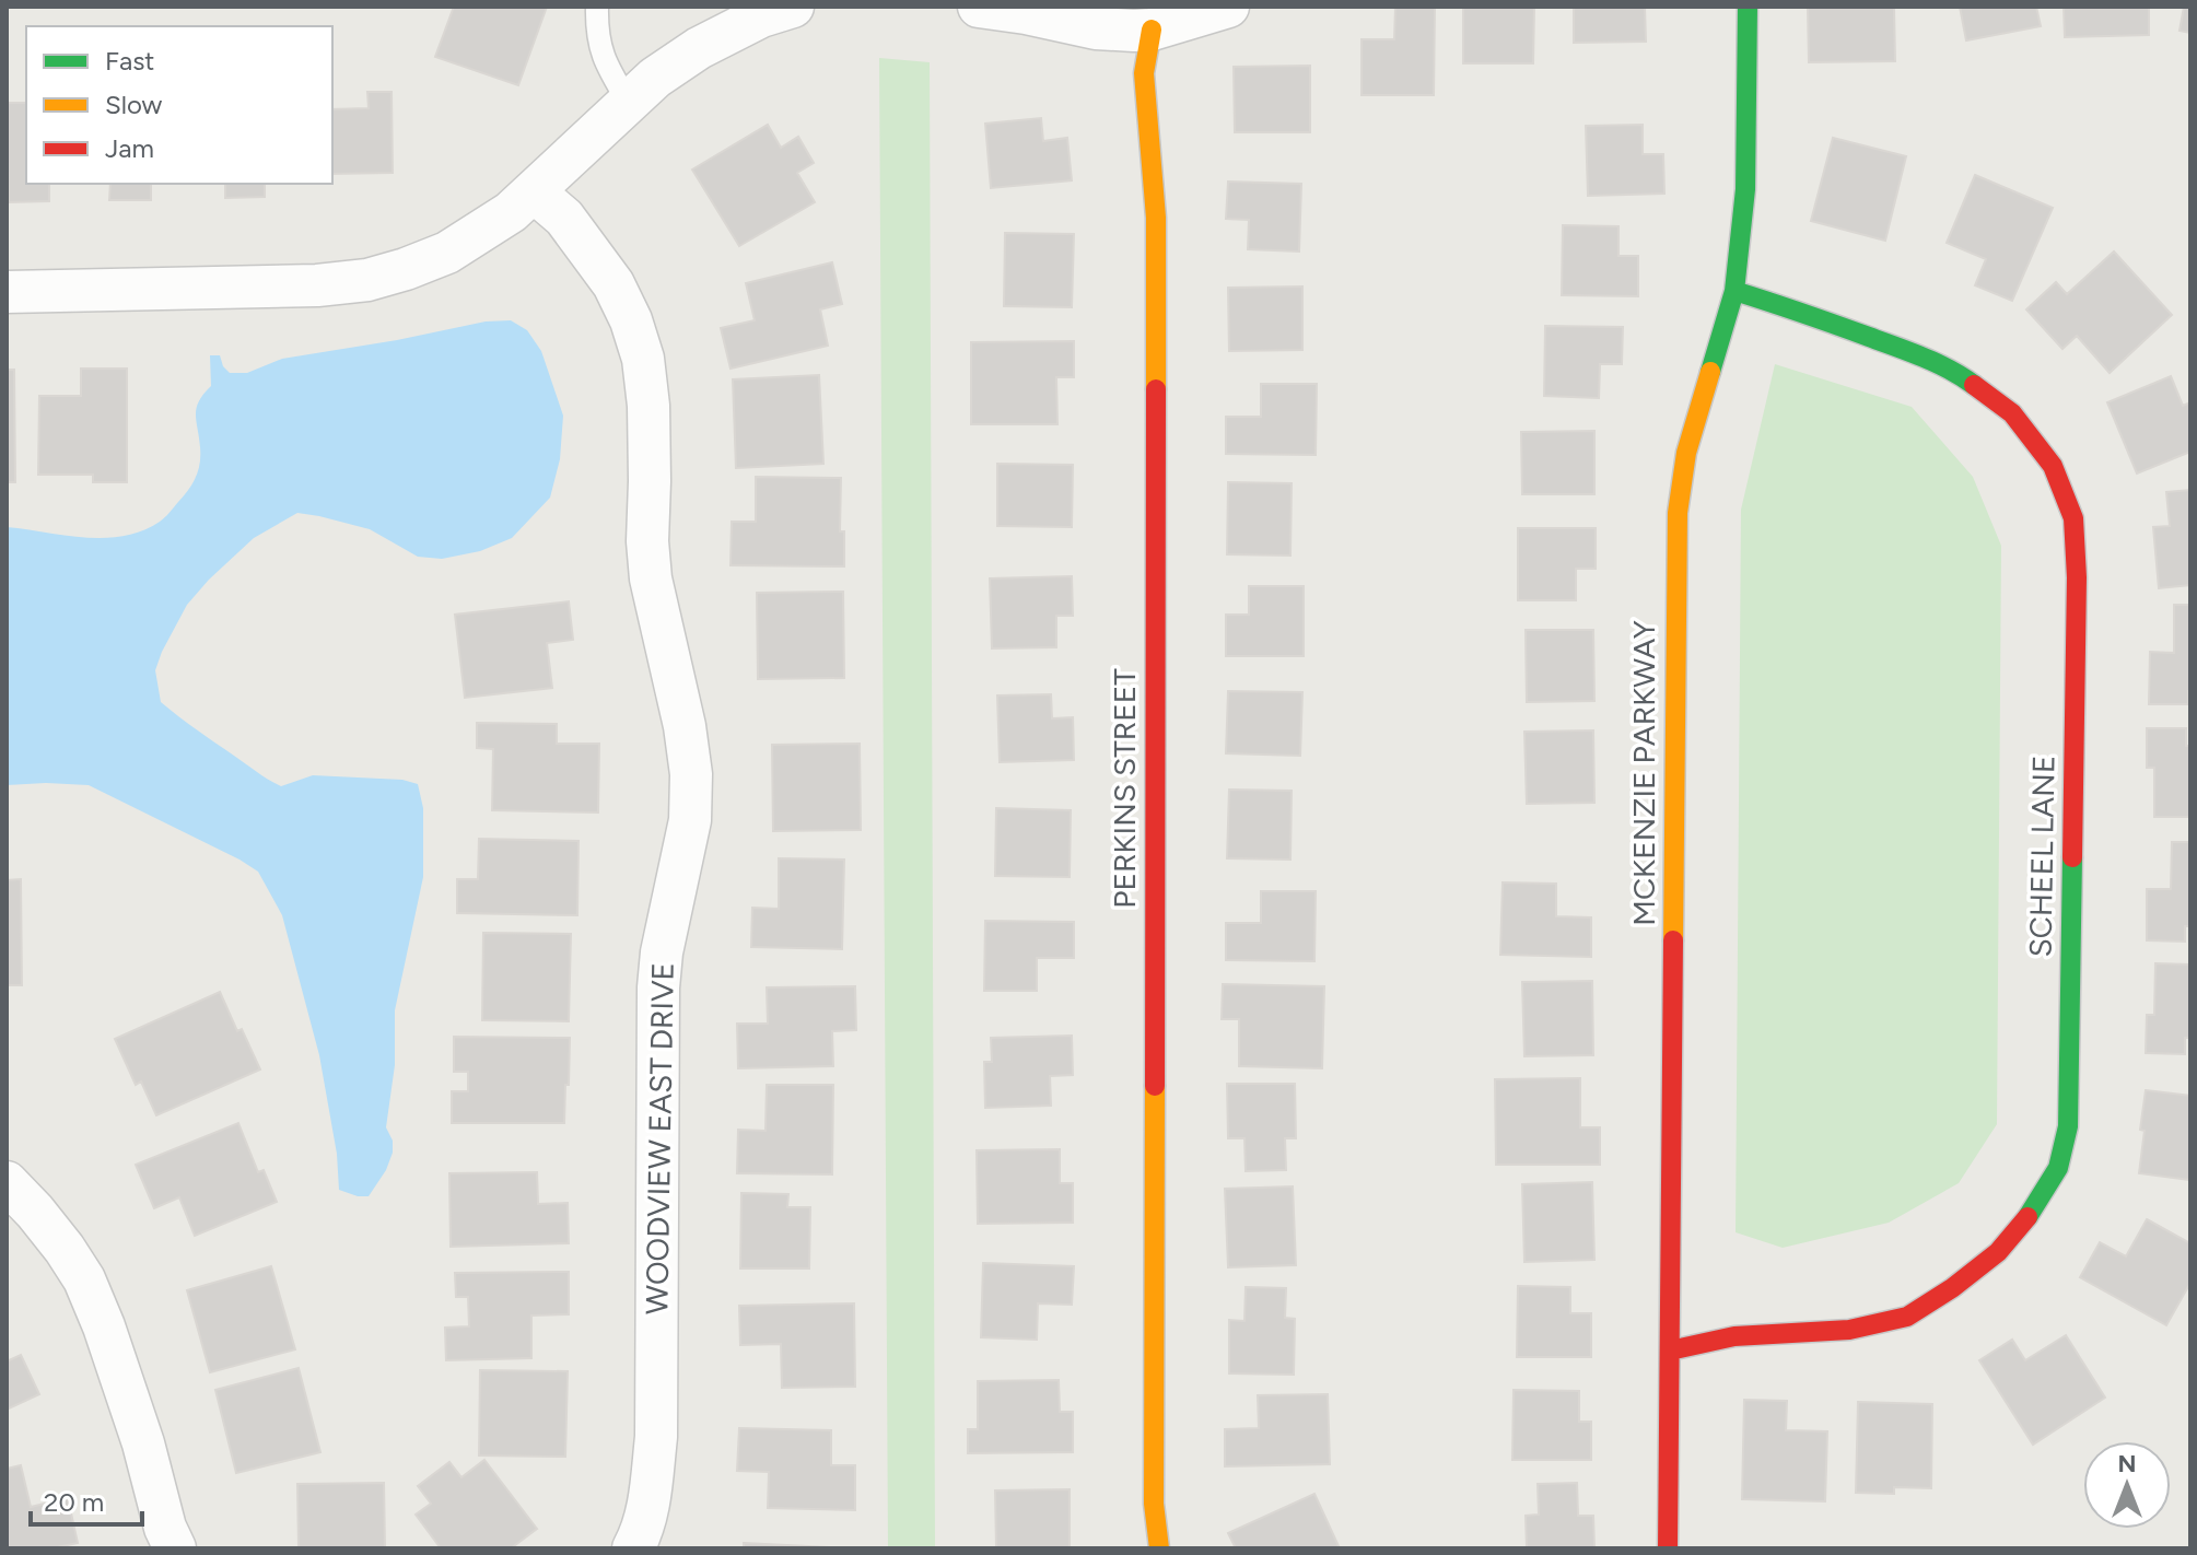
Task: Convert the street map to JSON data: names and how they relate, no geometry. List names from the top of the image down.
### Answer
{
  "streets": {
    "street": [
      "MCKENZIE PARKWAY",
      "PERKINS STREET",
      "SCHEEL LANE",
      "WOODVIEW EAST DRIVE"
    ]
  },
  "crossings": [
    ["MCKENZIE PARKWAY", "SCHEEL LANE"]
  ],
  "legend": ["Fast", "Slow", "Jam"],
  "scale_bar": "20 m",
  "north": "top"
}
